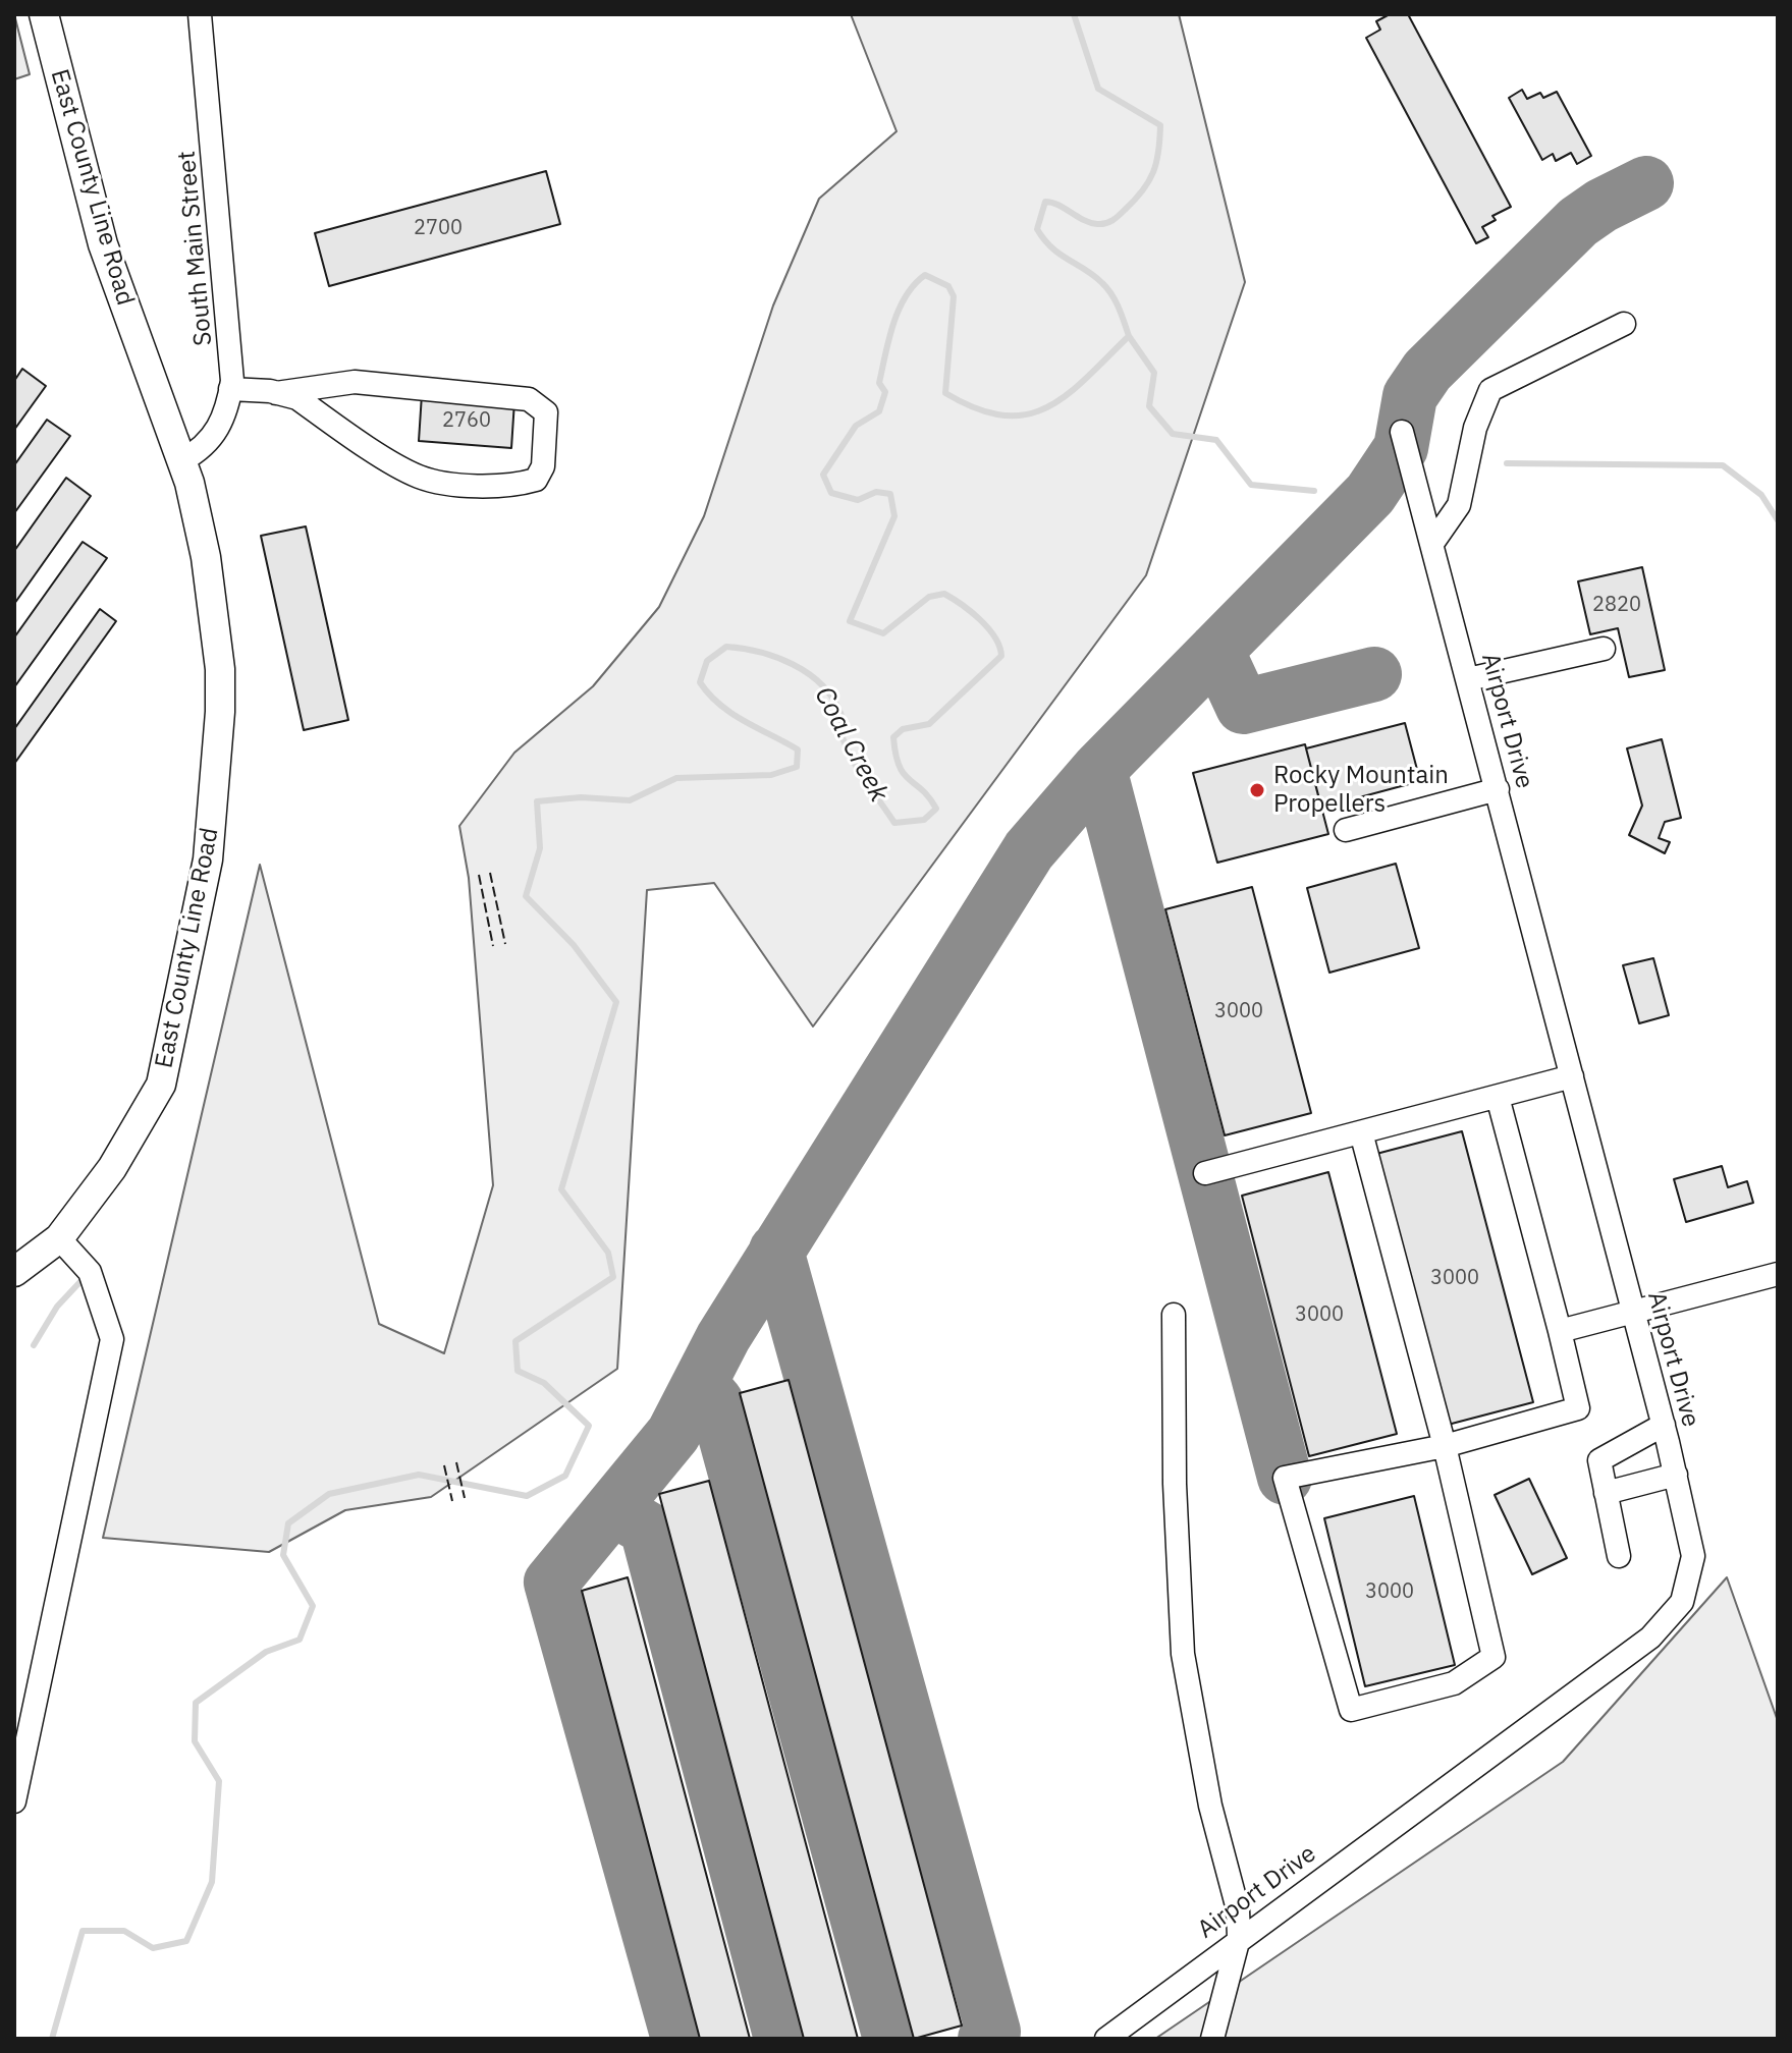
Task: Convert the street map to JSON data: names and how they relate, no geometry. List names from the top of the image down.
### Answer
{
  "streets": {
    "main road": ["East County Line Road"],
    "street": ["South Main Street", "Airport Drive"]
  },
  "crossings": [
    ["East County Line Road", "South Main Street"]
  ],
  "water": ["Coal Creek"],
  "places": ["Rocky Mountain Propellers"],
  "house_numbers": [
    "2700",
    "2760",
    "2820",
    "3000",
    "3000",
    "3000",
    "3000"
  ]
}
